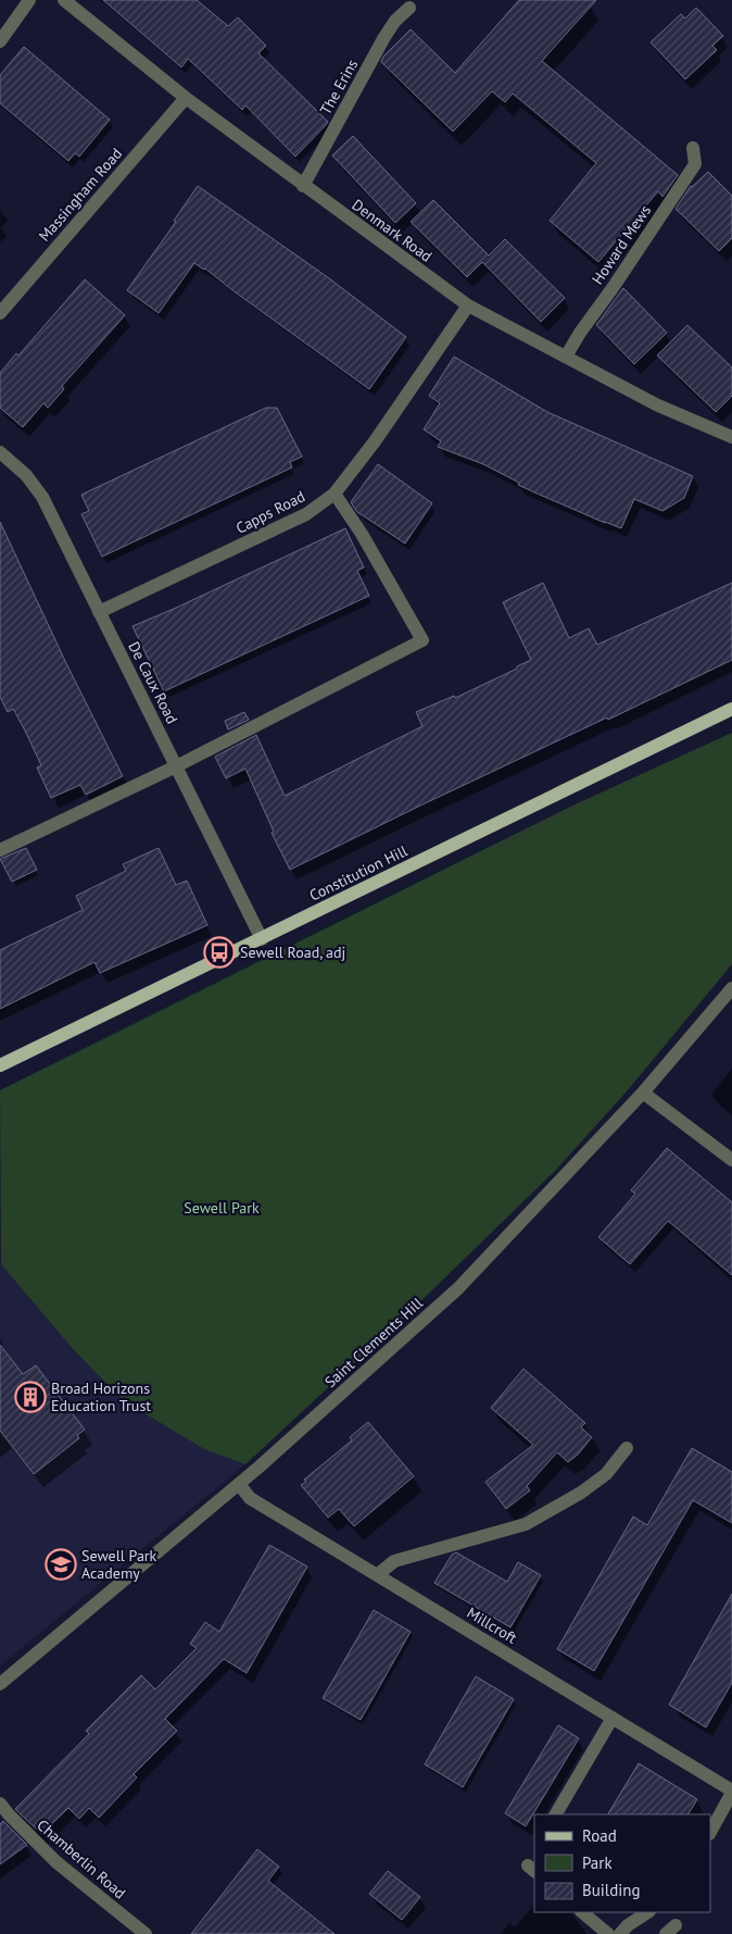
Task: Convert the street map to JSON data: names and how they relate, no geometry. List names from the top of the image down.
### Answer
{
  "streets": {
    "main road": ["Constitution Hill"],
    "street": [
      "The Erins",
      "Massingham Road",
      "Denmark Road",
      "Howard Mews",
      "Capps Road",
      "De Caux Road",
      "Saint Clements Hill",
      "Millcroft",
      "Chamberlin Road"
    ]
  },
  "crossings": [
    ["The Erins", "Denmark Road"],
    ["Massingham Road", "Denmark Road"],
    ["Denmark Road", "Howard Mews"],
    ["Denmark Road", "Capps Road"],
    ["Capps Road", "De Caux Road"],
    ["De Caux Road", "Constitution Hill"],
    ["Saint Clements Hill", "Millcroft"]
  ],
  "parks": ["Sewell Park"],
  "places": {
    "bus stop": ["Sewell Road, adj"],
    "building": ["Broad Horizons Education Trust"],
    "school or university": ["Sewell Park Academy"]
  },
  "legend": ["Road", "Park", "Building"]
}
